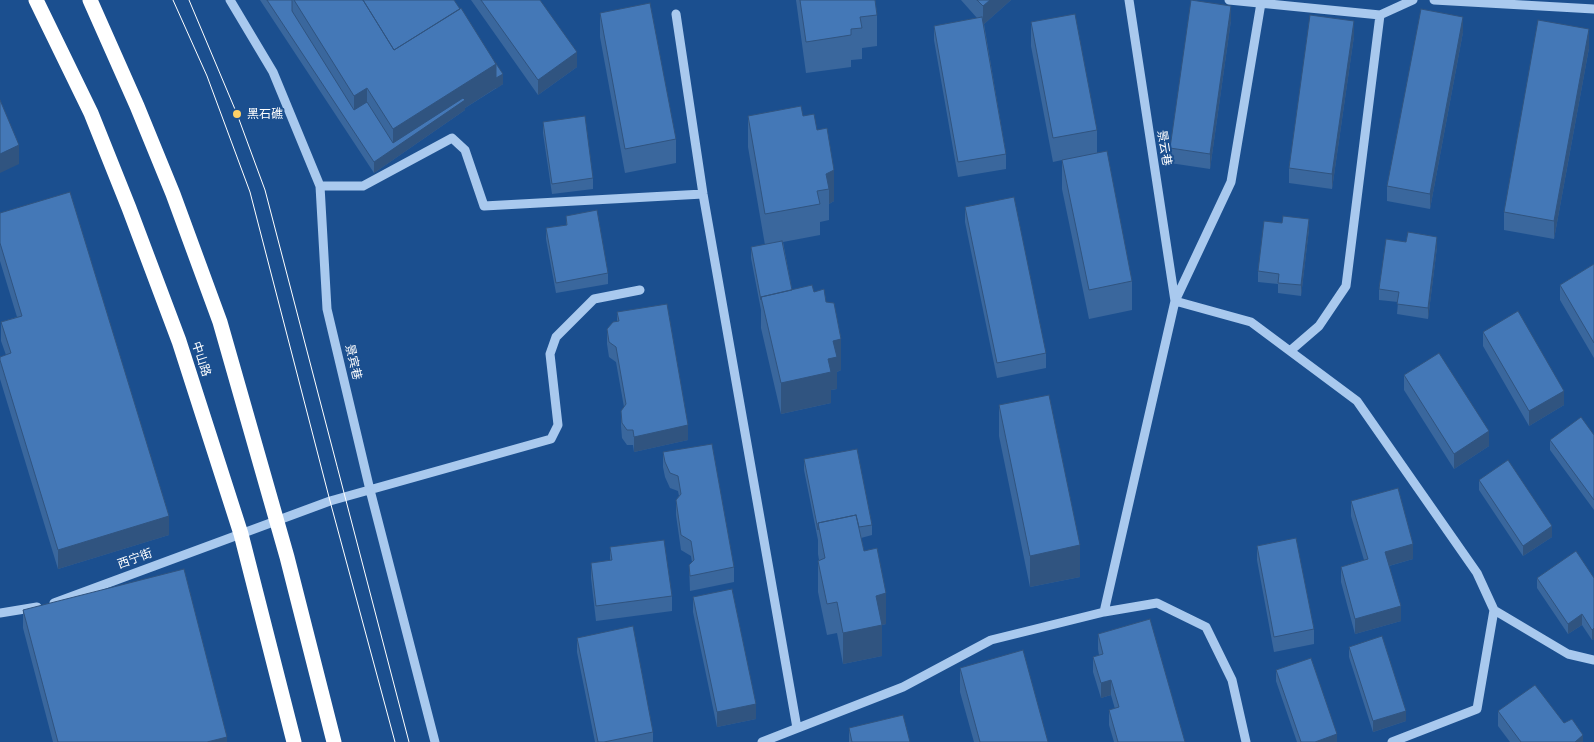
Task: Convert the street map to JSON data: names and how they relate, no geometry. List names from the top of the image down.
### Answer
{
  "streets": {
    "highway": ["中山路"],
    "street": ["景云巷", "景宾巷", "西宁街"]
  },
  "crossings": [
    ["中山路", "西宁街"],
    ["景宾巷", "西宁街"]
  ],
  "places": ["黑石礁"]
}
